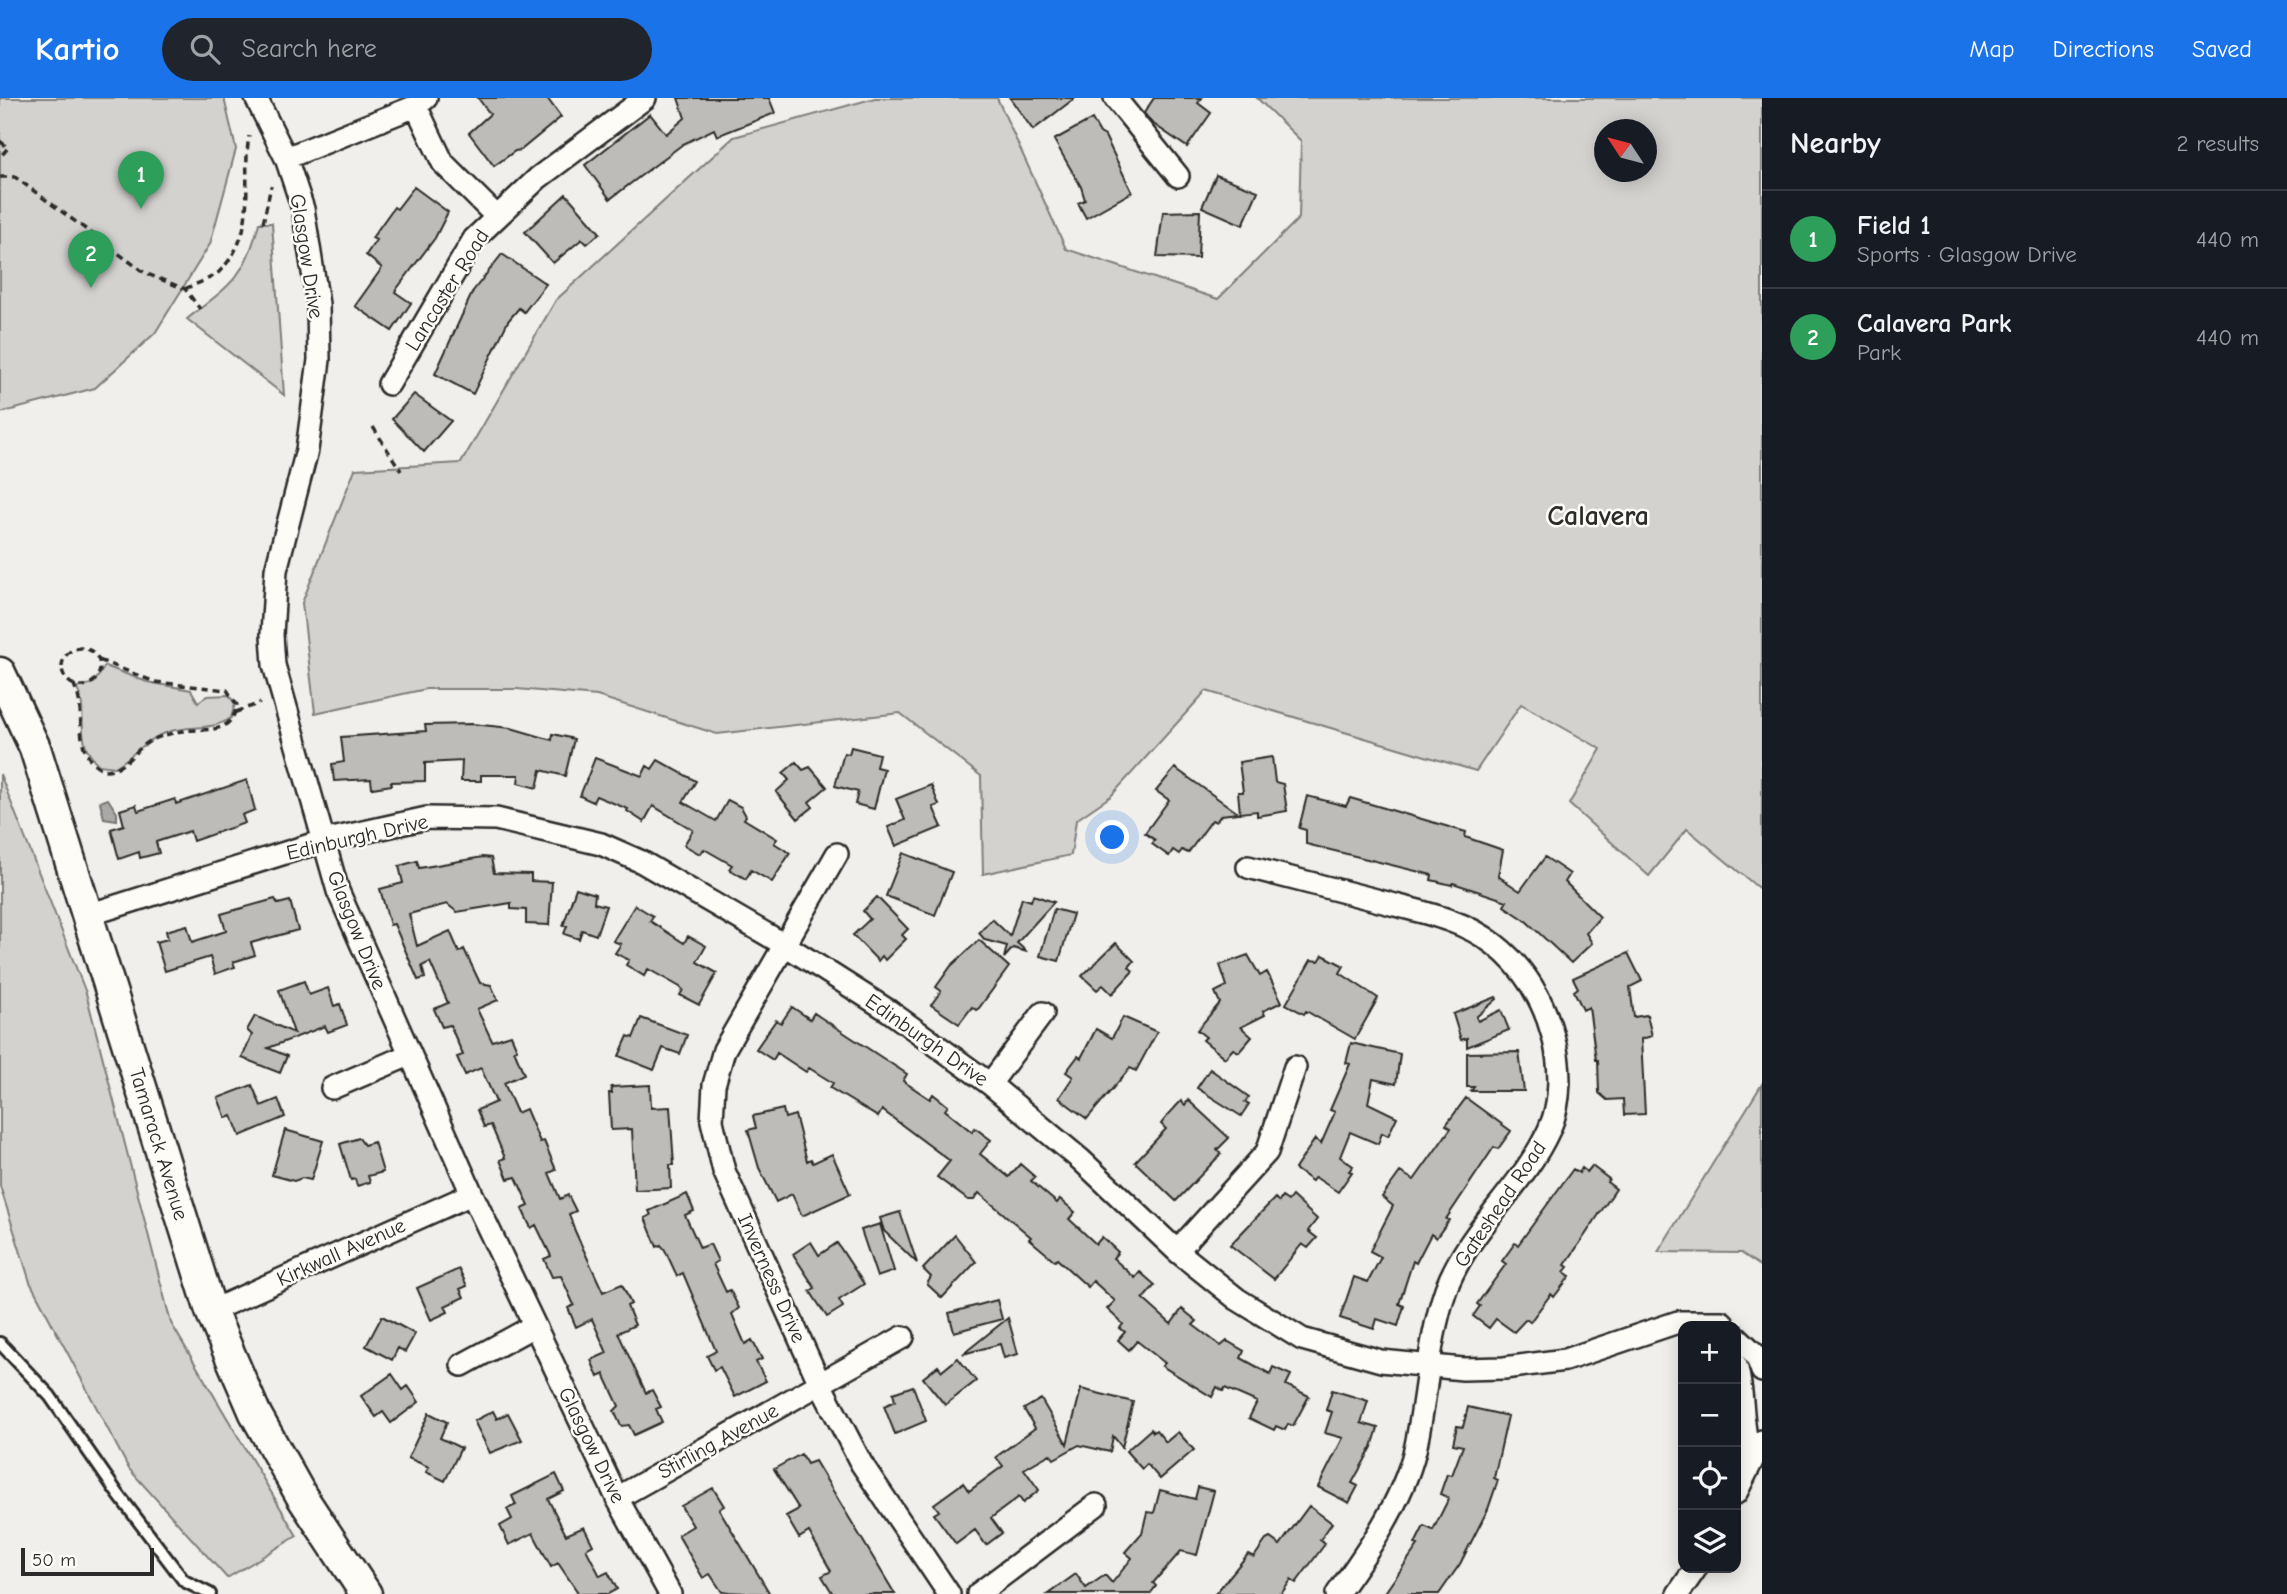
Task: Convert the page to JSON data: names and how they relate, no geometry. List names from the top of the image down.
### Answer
{
  "streets": {
    "main road": ["Tamarack Avenue"],
    "street": [
      "Glasgow Drive",
      "Lancaster Road",
      "Edinburgh Drive",
      "Gateshead Road",
      "Kirkwall Avenue",
      "Inverness Drive",
      "Stirling Avenue"
    ]
  },
  "crossings": [
    ["Glasgow Drive", "Edinburgh Drive"],
    ["Glasgow Drive", "Kirkwall Avenue"],
    ["Glasgow Drive", "Stirling Avenue"],
    ["Edinburgh Drive", "Tamarack Avenue"],
    ["Edinburgh Drive", "Gateshead Road"],
    ["Edinburgh Drive", "Inverness Drive"],
    ["Tamarack Avenue", "Kirkwall Avenue"],
    ["Inverness Drive", "Stirling Avenue"]
  ],
  "districts": ["Calavera"],
  "scale_bar": "50 m",
  "north": "top left",
  "page": {
    "header": "Kartio",
    "search": "Search here",
    "nav": ["Map", "Directions", "Saved"],
    "heading": ["Nearby", "2 results"],
    "pins": ["1", "2"],
    "list": [
      {
        "mark": "1",
        "name": "Field 1",
        "note": "Sports · Glasgow Drive",
        "value": "440 m"
      },
      {
        "mark": "2",
        "name": "Calavera Park",
        "note": "Park",
        "value": "440 m"
      }
    ],
    "map_buttons": ["+", "−"],
    "scale": "50 m"
  }
}
